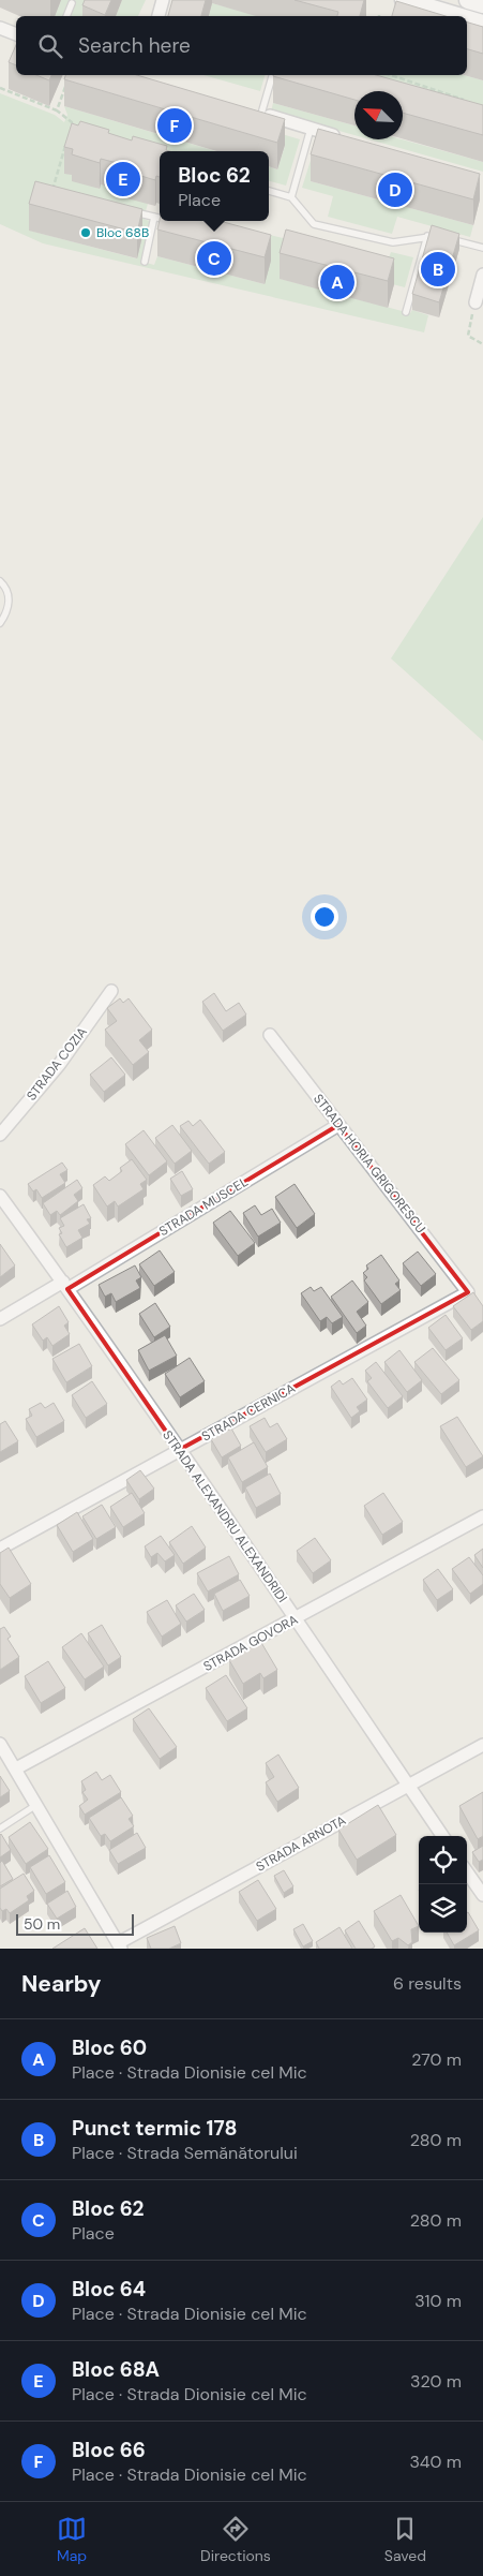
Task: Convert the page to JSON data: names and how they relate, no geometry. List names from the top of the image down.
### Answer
{
  "streets": {
    "street": [
      "STRADA COZIA",
      "STRADA HORIA GRIGORESCU",
      "STRADA MUSCEL",
      "STRADA CERNICA",
      "STRADA ALEXANDRU ALEXANDRIDI",
      "STRADA GOVORA",
      "STRADA ARNOTA"
    ]
  },
  "crossings": [
    ["STRADA HORIA GRIGORESCU", "STRADA MUSCEL"],
    ["STRADA HORIA GRIGORESCU", "STRADA CERNICA"],
    ["STRADA MUSCEL", "STRADA ALEXANDRU ALEXANDRIDI"],
    ["STRADA CERNICA", "STRADA ALEXANDRU ALEXANDRIDI"],
    ["STRADA ALEXANDRU ALEXANDRIDI", "STRADA GOVORA"],
    ["STRADA ALEXANDRU ALEXANDRIDI", "STRADA ARNOTA"]
  ],
  "places": ["Bloc 68B"],
  "scale_bar": "50 m",
  "north": "top left",
  "page": {
    "search": "Search here",
    "pins": [
      "F",
      "E",
      "D",
      "C",
      "B",
      "A"
    ],
    "popup": ["Bloc 62", "Place"],
    "scale": "50 m",
    "heading": ["Nearby", "6 results"],
    "list": [
      {
        "mark": "A",
        "name": "Bloc 60",
        "note": "Place · Strada Dionisie cel Mic",
        "value": "270 m"
      },
      {
        "mark": "B",
        "name": "Punct termic 178",
        "note": "Place · Strada Semănătorului",
        "value": "280 m"
      },
      {
        "mark": "C",
        "name": "Bloc 62",
        "note": "Place",
        "value": "280 m"
      },
      {
        "mark": "D",
        "name": "Bloc 64",
        "note": "Place · Strada Dionisie cel Mic",
        "value": "310 m"
      },
      {
        "mark": "E",
        "name": "Bloc 68A",
        "note": "Place · Strada Dionisie cel Mic",
        "value": "320 m"
      },
      {
        "mark": "F",
        "name": "Bloc 66",
        "note": "Place · Strada Dionisie cel Mic",
        "value": "340 m"
      }
    ],
    "nav": ["Map", "Directions", "Saved"]
  }
}
